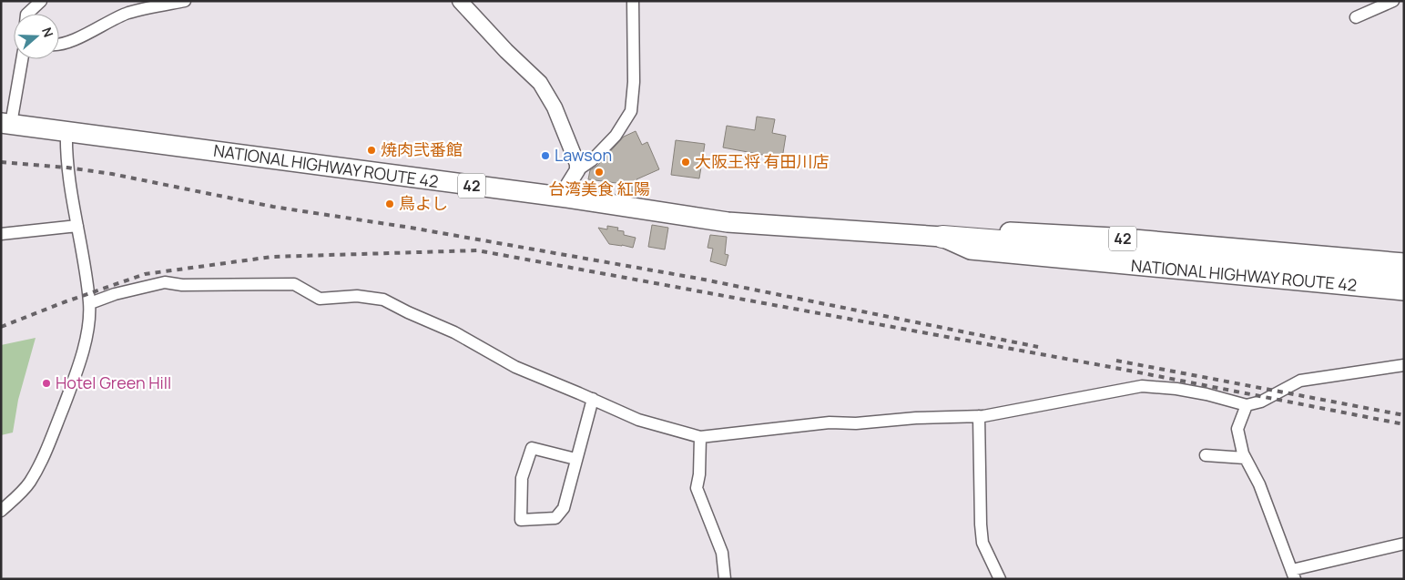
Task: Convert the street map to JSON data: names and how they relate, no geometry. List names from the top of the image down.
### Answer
{
  "streets": {
    "highway": ["NATIONAL HIGHWAY ROUTE 42", "42"]
  },
  "places": [
    "焼肉弐番館",
    "Lawson",
    "大阪王将 有田川店",
    "台湾美食 紅陽",
    "鳥よし",
    "Hotel Green Hill"
  ],
  "north": "right"
}
